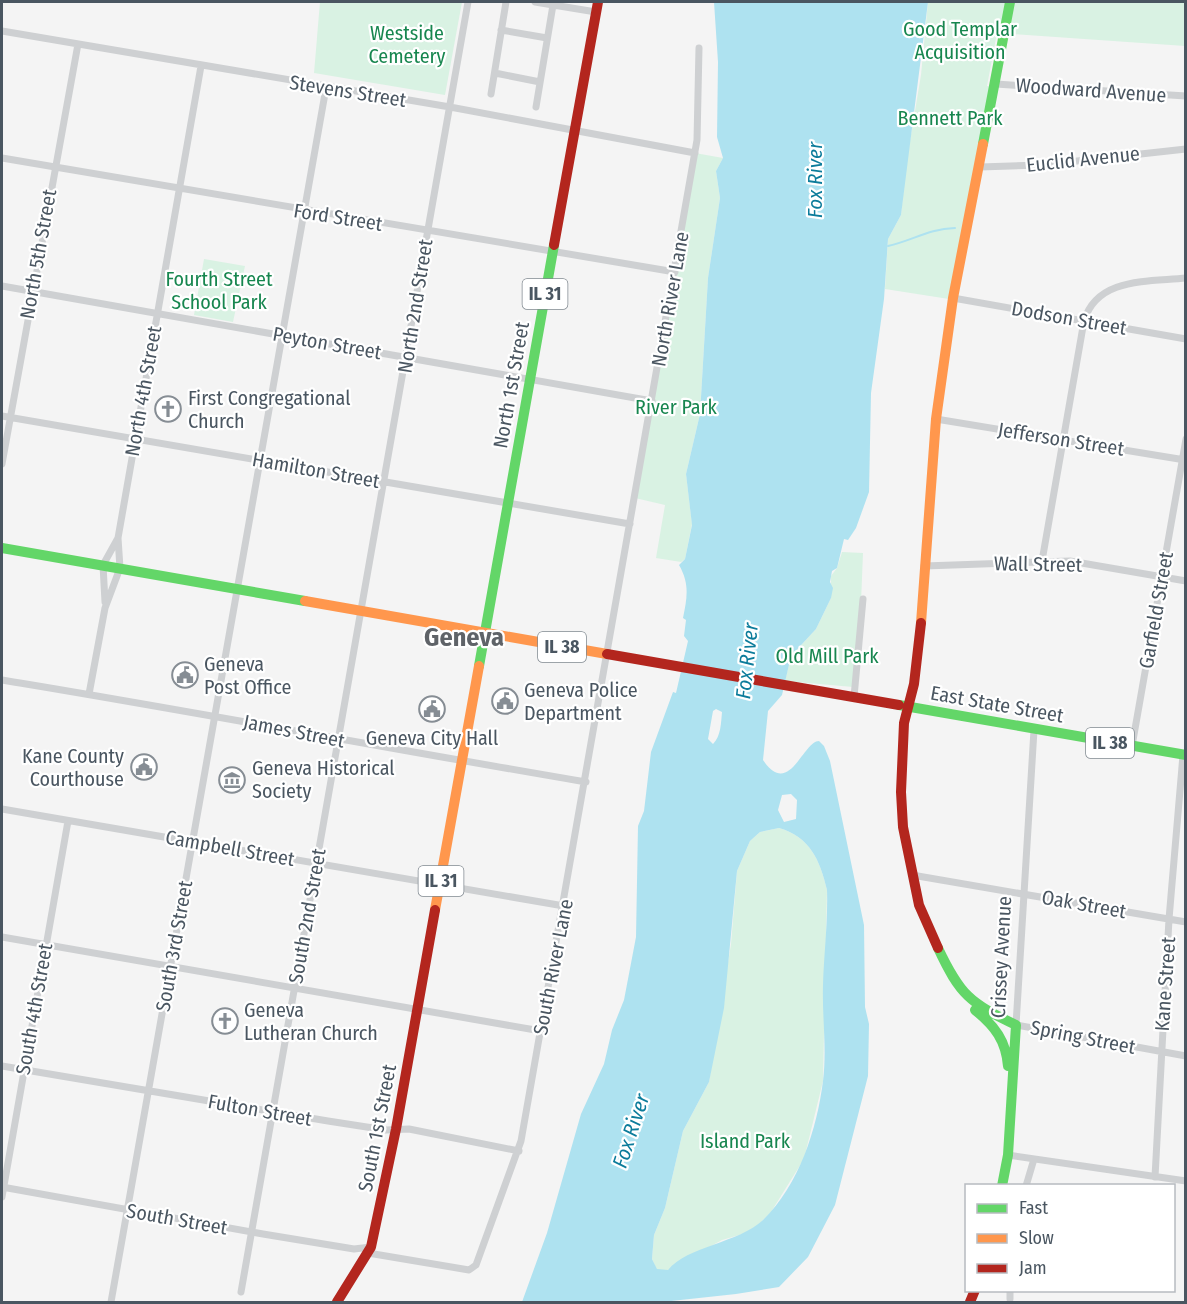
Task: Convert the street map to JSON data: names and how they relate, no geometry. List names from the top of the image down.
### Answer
{
  "streets": {
    "main road": [
      "IL 31",
      "North 1st Street",
      "IL 38",
      "East State Street",
      "Crissey Avenue",
      "South 1st Street"
    ],
    "street": [
      "Woodward Avenue",
      "Stevens Street",
      "Euclid Avenue",
      "Ford Street",
      "North 5th Street",
      "North River Lane",
      "North 2nd Street",
      "Dodson Street",
      "Peyton Street",
      "North 4th Street",
      "Jefferson Street",
      "Hamilton Street",
      "Wall Street",
      "Garfield Street",
      "James Street",
      "Campbell Street",
      "Oak Street",
      "South 2nd Street",
      "South 3rd Street",
      "South River Lane",
      "Kane Street",
      "South 4th Street",
      "Spring Street",
      "Fulton Street",
      "South Street"
    ]
  },
  "crossings": [
    ["Stevens Street", "North 5th Street"],
    ["Stevens Street", "North River Lane"],
    ["Stevens Street", "North 2nd Street"],
    ["Stevens Street", "North 1st Street"],
    ["Stevens Street", "North 4th Street"],
    ["Stevens Street", "South 3rd Street"],
    ["Ford Street", "North 5th Street"],
    ["Ford Street", "North River Lane"],
    ["Ford Street", "North 2nd Street"],
    ["Ford Street", "North 1st Street"],
    ["Ford Street", "North 4th Street"],
    ["Ford Street", "South 3rd Street"],
    ["North 5th Street", "Peyton Street"],
    ["North 5th Street", "Hamilton Street"],
    ["North River Lane", "Peyton Street"],
    ["North River Lane", "Hamilton Street"],
    ["North River Lane", "IL 38"],
    ["North River Lane", "South River Lane"],
    ["North 2nd Street", "Peyton Street"],
    ["North 2nd Street", "Hamilton Street"],
    ["North 2nd Street", "IL 38"],
    ["North 2nd Street", "South 2nd Street"],
    ["Peyton Street", "North 1st Street"],
    ["Peyton Street", "North 4th Street"],
    ["Peyton Street", "South 3rd Street"],
    ["North 1st Street", "Hamilton Street"],
    ["North 1st Street", "IL 38"],
    ["North 1st Street", "South 1st Street"],
    ["North 4th Street", "Hamilton Street"],
    ["North 4th Street", "IL 38"],
    ["Jefferson Street", "Garfield Street"],
    ["Hamilton Street", "South 3rd Street"],
    ["Wall Street", "Garfield Street"],
    ["Garfield Street", "East State Street"],
    ["IL 38", "East State Street"],
    ["IL 38", "South 2nd Street"],
    ["IL 38", "South 3rd Street"],
    ["IL 38", "South River Lane"],
    ["IL 38", "South 1st Street"],
    ["East State Street", "Crissey Avenue"],
    ["East State Street", "Kane Street"],
    ["James Street", "South 2nd Street"],
    ["James Street", "South 3rd Street"],
    ["James Street", "South River Lane"],
    ["James Street", "South 1st Street"],
    ["Campbell Street", "South 2nd Street"],
    ["Campbell Street", "South 3rd Street"],
    ["Campbell Street", "South River Lane"],
    ["Campbell Street", "South 4th Street"],
    ["Campbell Street", "South 1st Street"],
    ["Oak Street", "Crissey Avenue"],
    ["Oak Street", "Kane Street"],
    ["South 2nd Street", "Fulton Street"],
    ["South 2nd Street", "South Street"],
    ["South 3rd Street", "Fulton Street"],
    ["South 3rd Street", "South Street"],
    ["Crissey Avenue", "Spring Street"],
    ["South River Lane", "Fulton Street"],
    ["South River Lane", "South Street"],
    ["Kane Street", "Spring Street"],
    ["South 4th Street", "Fulton Street"],
    ["South 4th Street", "South Street"],
    ["Fulton Street", "South 1st Street"],
    ["South 1st Street", "South Street"]
  ],
  "districts": ["Geneva"],
  "water": ["Fox River"],
  "parks": [
    "Good Templar Acquisition",
    "Westside Cemetery",
    "Bennett Park",
    "Fourth Street School Park",
    "River Park",
    "Old Mill Park",
    "Island Park"
  ],
  "places": {
    "church": ["First Congregational Church", "Geneva Lutheran Church"],
    "public building": [
      "Geneva Post Office",
      "Geneva Police Department",
      "Geneva City Hall",
      "Kane County Courthouse"
    ],
    "museum": ["Geneva Historical Society"]
  },
  "legend": ["Fast", "Slow", "Jam"]
}
